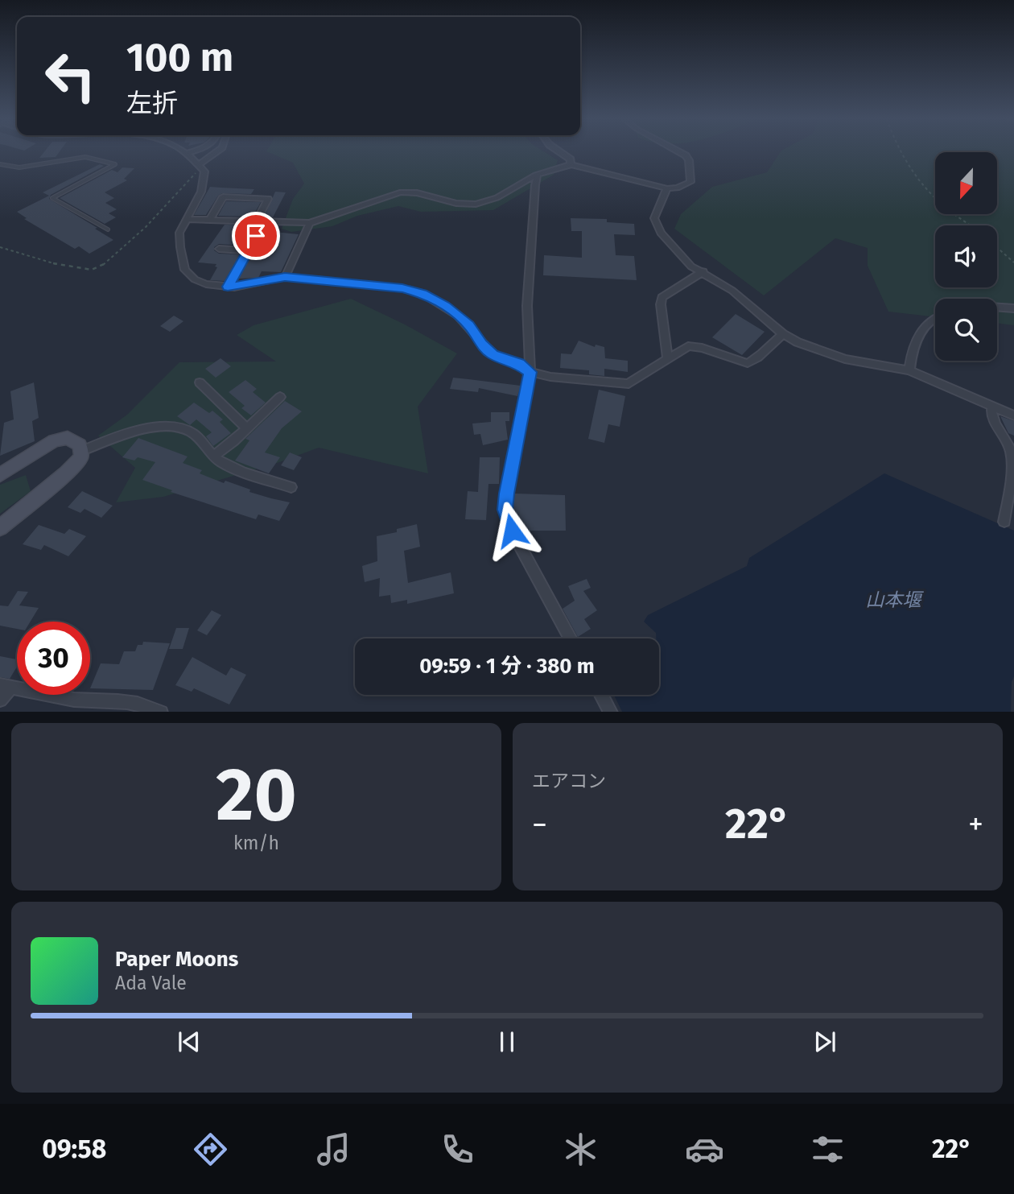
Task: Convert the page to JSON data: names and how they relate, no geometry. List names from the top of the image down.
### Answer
{
  "water": ["山本堰"],
  "north": "bottom",
  "page": {
    "turn": ["100 m", "左折"],
    "limit": "30",
    "trip": "09:59 · 1 分 · 380 m",
    "tile": [
      ["20", "km/h"],
      "エアコン"
    ],
    "heat": ["−", "22°", "+"],
    "song": ["Paper Moons", "Ada Vale"],
    "tabs": ["09:58", "22°"]
  }
}
